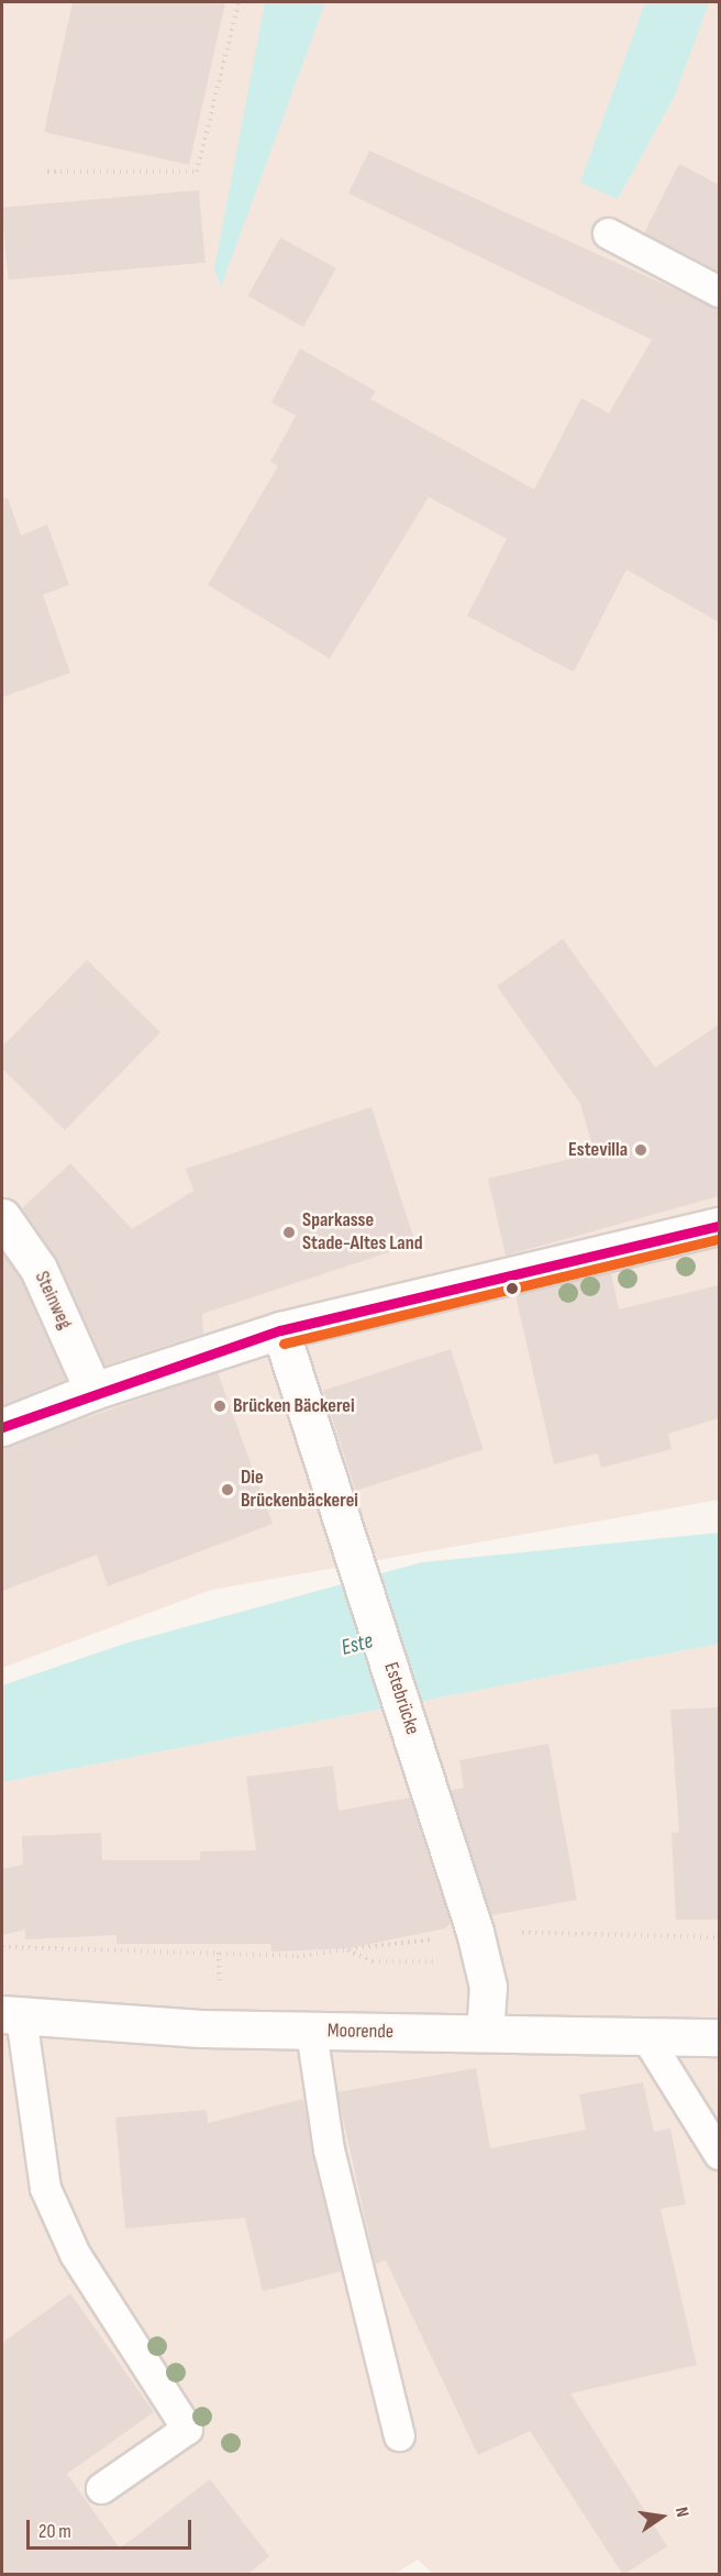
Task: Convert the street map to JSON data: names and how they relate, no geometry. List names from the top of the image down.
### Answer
{
  "streets": {
    "street": ["Steinweg", "Estebrücke", "Moorende"]
  },
  "crossings": [
    ["Estebrücke", "Moorende"]
  ],
  "water": ["Este"],
  "places": [
    "Estevilla",
    "Sparkasse Stade-Altes Land",
    "Brücken Bäckerei",
    "Die Brückenbäckerei"
  ],
  "scale_bar": "20 m",
  "north": "right"
}
